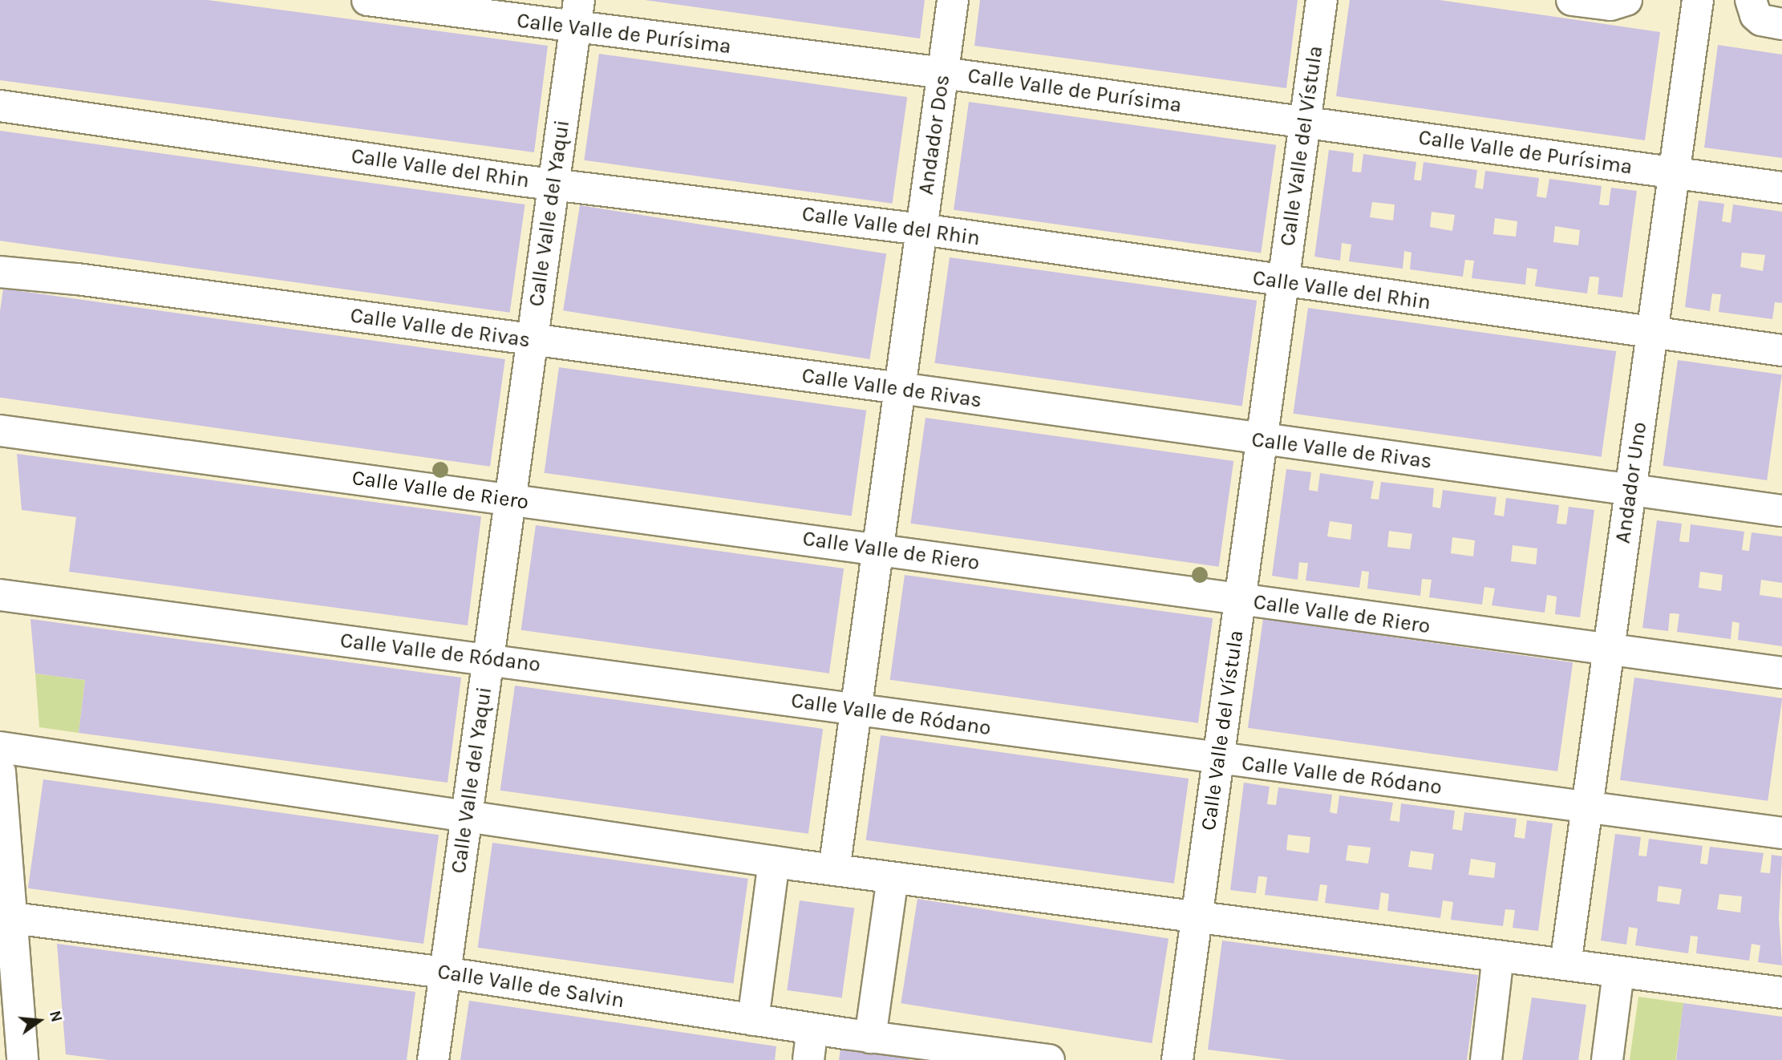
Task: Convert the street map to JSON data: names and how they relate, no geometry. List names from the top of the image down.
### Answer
{
  "streets": {
    "street": [
      "Calle Valle de Purísima",
      "Andador Dos",
      "Calle Valle del Vístula",
      "Calle Valle del Rhin",
      "Calle Valle del Yaqui",
      "Calle Valle de Rivas",
      "Andador Uno",
      "Calle Valle de Riero",
      "Calle Valle de Ródano",
      "Calle Valle de Salvin"
    ]
  },
  "crossings": [
    ["Calle Valle de Purísima", "Andador Dos"],
    ["Calle Valle de Purísima", "Calle Valle del Vístula"],
    ["Calle Valle de Purísima", "Calle Valle del Yaqui"],
    ["Calle Valle de Purísima", "Andador Uno"],
    ["Andador Dos", "Calle Valle del Rhin"],
    ["Andador Dos", "Calle Valle de Rivas"],
    ["Andador Dos", "Calle Valle de Riero"],
    ["Andador Dos", "Calle Valle de Ródano"],
    ["Calle Valle del Vístula", "Calle Valle del Rhin"],
    ["Calle Valle del Vístula", "Calle Valle de Rivas"],
    ["Calle Valle del Vístula", "Calle Valle de Riero"],
    ["Calle Valle del Vístula", "Calle Valle de Ródano"],
    ["Calle Valle del Rhin", "Calle Valle del Yaqui"],
    ["Calle Valle del Rhin", "Andador Uno"],
    ["Calle Valle del Yaqui", "Calle Valle de Rivas"],
    ["Calle Valle del Yaqui", "Calle Valle de Riero"],
    ["Calle Valle del Yaqui", "Calle Valle de Ródano"],
    ["Calle Valle del Yaqui", "Calle Valle de Salvin"],
    ["Calle Valle de Rivas", "Andador Uno"],
    ["Andador Uno", "Calle Valle de Riero"],
    ["Andador Uno", "Calle Valle de Ródano"]
  ],
  "north": "right"
}
